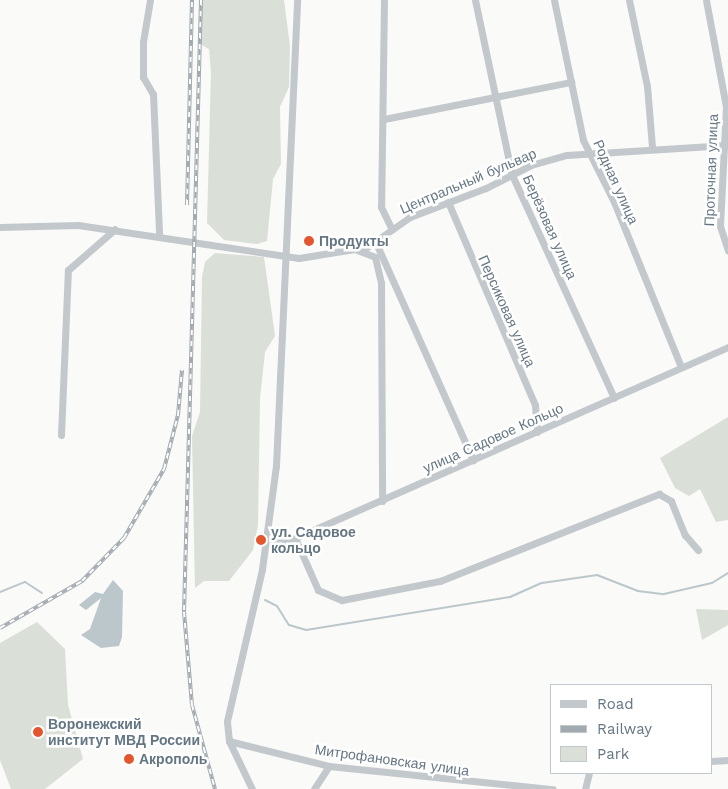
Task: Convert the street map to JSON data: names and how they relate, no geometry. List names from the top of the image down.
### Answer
{
  "streets": {
    "street": [
      "Проточная улица",
      "Центральный бульвар",
      "Родная улица",
      "Берёзовая улица",
      "Персиковая улица",
      "улица Садовое Кольцо",
      "Митрофановская улица"
    ]
  },
  "crossings": [
    ["Проточная улица", "Центральный бульвар"],
    ["Центральный бульвар", "Родная улица"],
    ["Центральный бульвар", "Берёзовая улица"],
    ["Центральный бульвар", "Персиковая улица"],
    ["Родная улица", "улица Садовое Кольцо"],
    ["Берёзовая улица", "улица Садовое Кольцо"],
    ["Персиковая улица", "улица Садовое Кольцо"]
  ],
  "places": [
    "Продукты",
    "ул. Садовое кольцо",
    "Воронежский институт МВД России",
    "Акрополь"
  ],
  "legend": ["Road", "Railway", "Park"]
}
